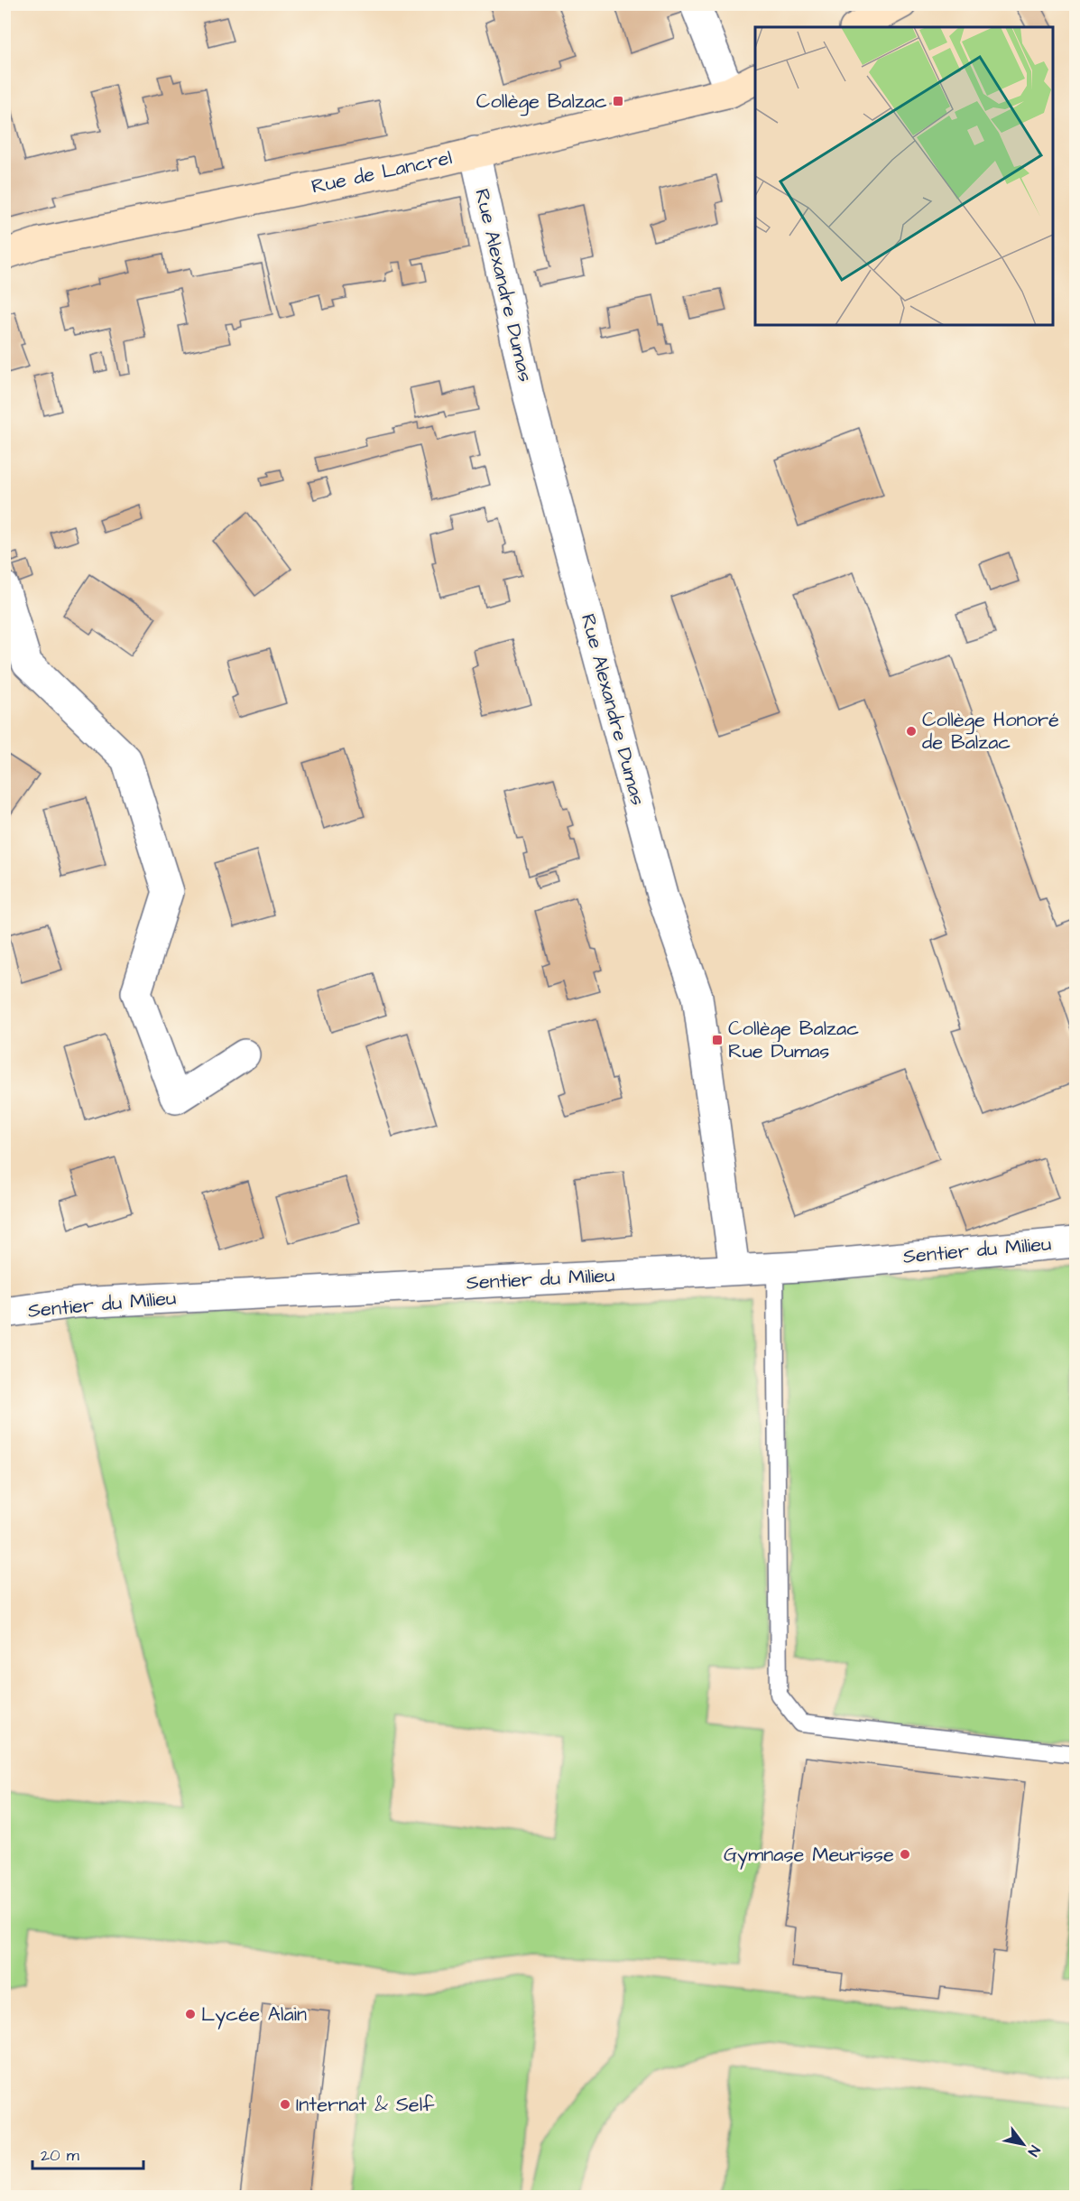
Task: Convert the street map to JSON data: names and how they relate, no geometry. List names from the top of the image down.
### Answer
{
  "streets": {
    "main road": ["Rue de Lancrel"],
    "street": ["Rue Alexandre Dumas", "Sentier du Milieu"]
  },
  "crossings": [
    ["Rue de Lancrel", "Rue Alexandre Dumas"],
    ["Rue Alexandre Dumas", "Sentier du Milieu"]
  ],
  "places": {
    "transit": ["Collège Balzac", "Collège Balzac Rue Dumas"],
    "other": [
      "Collège Honoré de Balzac",
      "Gymnase Meurisse",
      "Lycée Alain",
      "Internat & Self"
    ]
  },
  "scale_bar": "20 m",
  "north": "bottom right"
}
